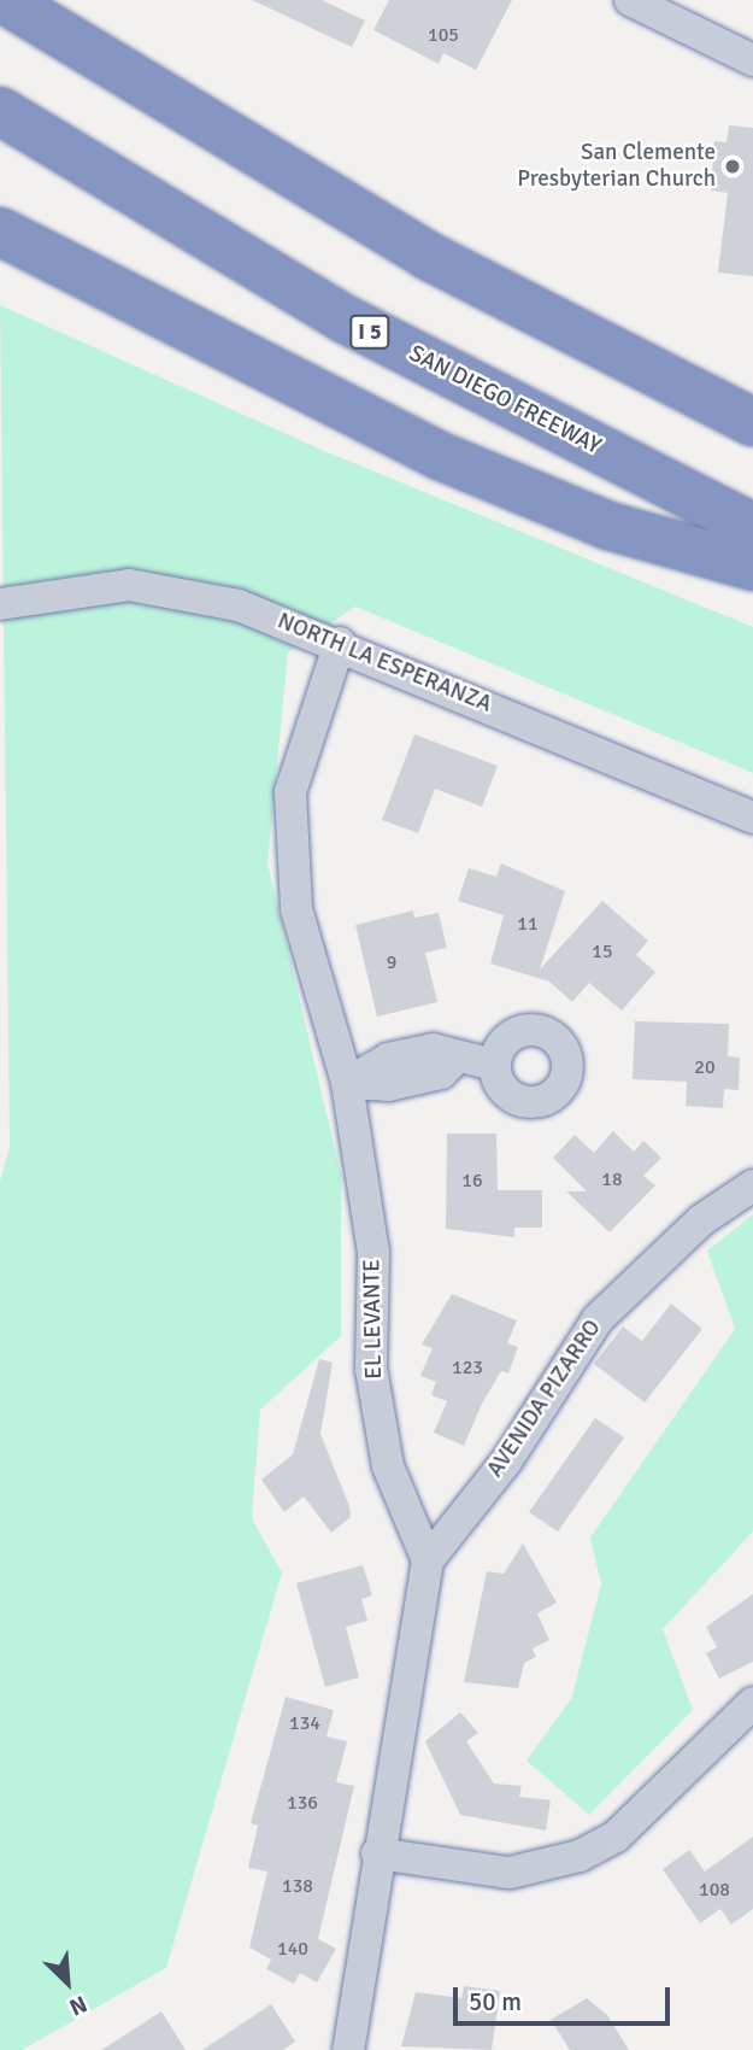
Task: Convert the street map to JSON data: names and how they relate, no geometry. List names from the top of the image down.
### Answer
{
  "streets": {
    "highway": ["I 5", "SAN DIEGO FREEWAY"],
    "street": ["NORTH LA ESPERANZA", "EL LEVANTE", "AVENIDA PIZARRO"]
  },
  "crossings": [
    ["NORTH LA ESPERANZA", "EL LEVANTE"],
    ["EL LEVANTE", "AVENIDA PIZARRO"]
  ],
  "places": ["San Clemente Presbyterian Church"],
  "house_numbers": [
    "105",
    "11",
    "15",
    "9",
    "20",
    "18",
    "16",
    "123",
    "134",
    "136",
    "138",
    "108",
    "140"
  ],
  "scale_bar": "50 m",
  "north": "bottom right"
}
